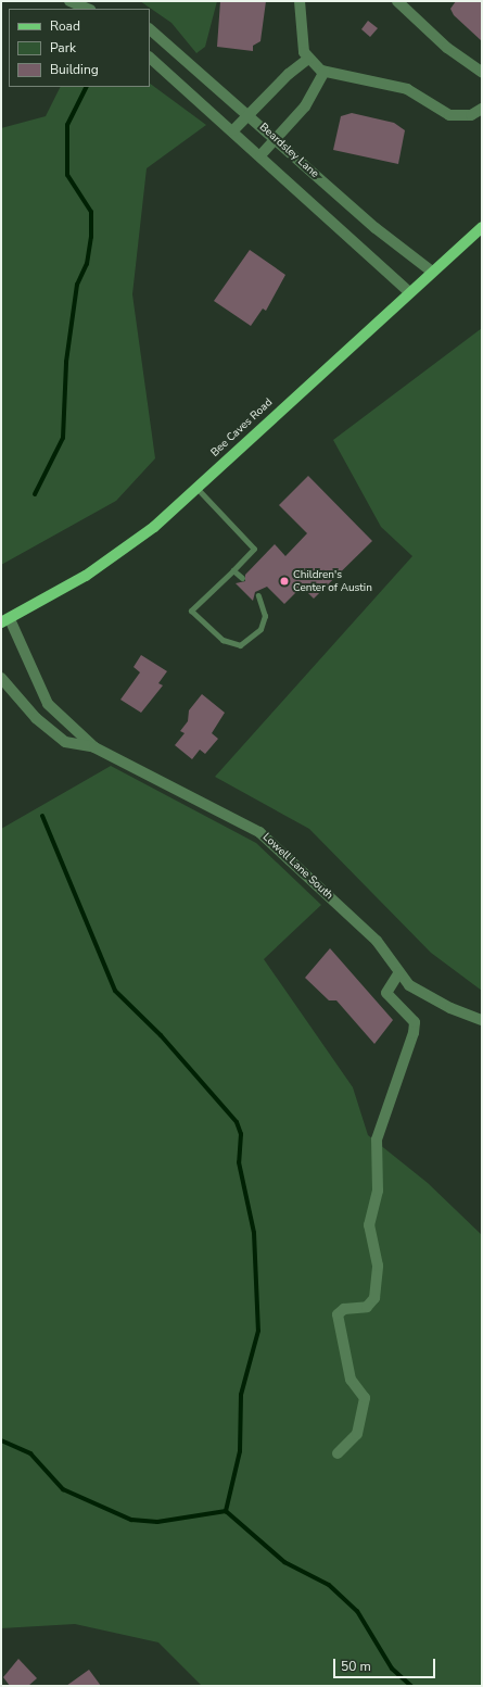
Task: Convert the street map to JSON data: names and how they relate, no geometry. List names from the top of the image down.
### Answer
{
  "streets": {
    "main road": ["Bee Caves Road"],
    "street": ["Beardsley Lane", "Lowell Lane South"]
  },
  "crossings": [
    ["Beardsley Lane", "Bee Caves Road"],
    ["Bee Caves Road", "Lowell Lane South"]
  ],
  "places": ["Children's Center of Austin"],
  "legend": ["Road", "Park", "Building"],
  "scale_bar": "50 m"
}
